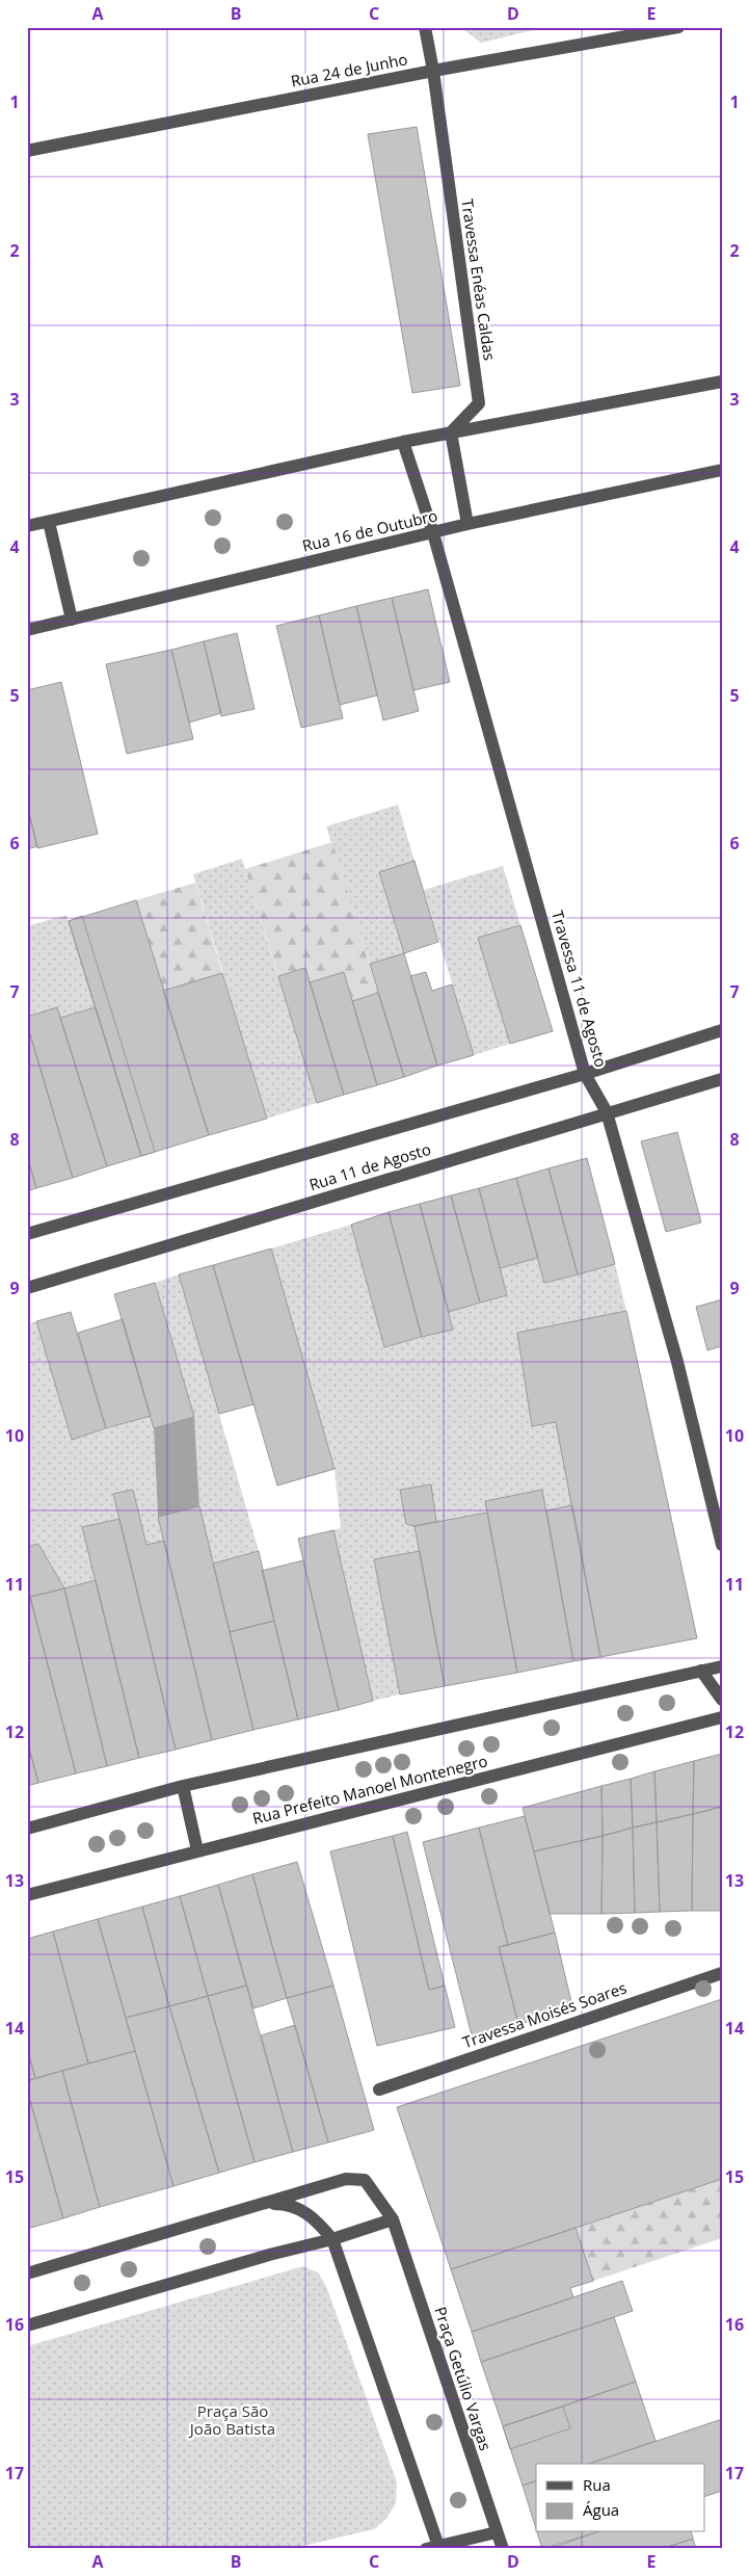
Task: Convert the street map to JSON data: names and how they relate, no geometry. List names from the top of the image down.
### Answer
{
  "streets": {
    "street": [
      "Rua 24 de Junho",
      "Travessa Enéas Caldas",
      "Rua 16 de Outubro",
      "Travessa 11 de Agosto",
      "Rua 11 de Agosto",
      "Rua Prefeito Manoel Montenegro",
      "Travessa Moisés Soares",
      "Praça Getúlio Vargas"
    ]
  },
  "crossings": [
    ["Rua 24 de Junho", "Travessa Enéas Caldas"],
    ["Rua 16 de Outubro", "Travessa 11 de Agosto"],
    ["Travessa 11 de Agosto", "Rua 11 de Agosto"]
  ],
  "parks": ["Praça São João Batista"],
  "legend": ["Rua", "Água"],
  "grid": {
    "columns": [
      "A",
      "B",
      "C",
      "D",
      "E"
    ],
    "rows": [
      "1",
      "2",
      "3",
      "4",
      "5",
      "6",
      "7",
      "8",
      "9",
      "10",
      "11",
      "12",
      "13",
      "14",
      "15",
      "16",
      "17"
    ]
  }
}
